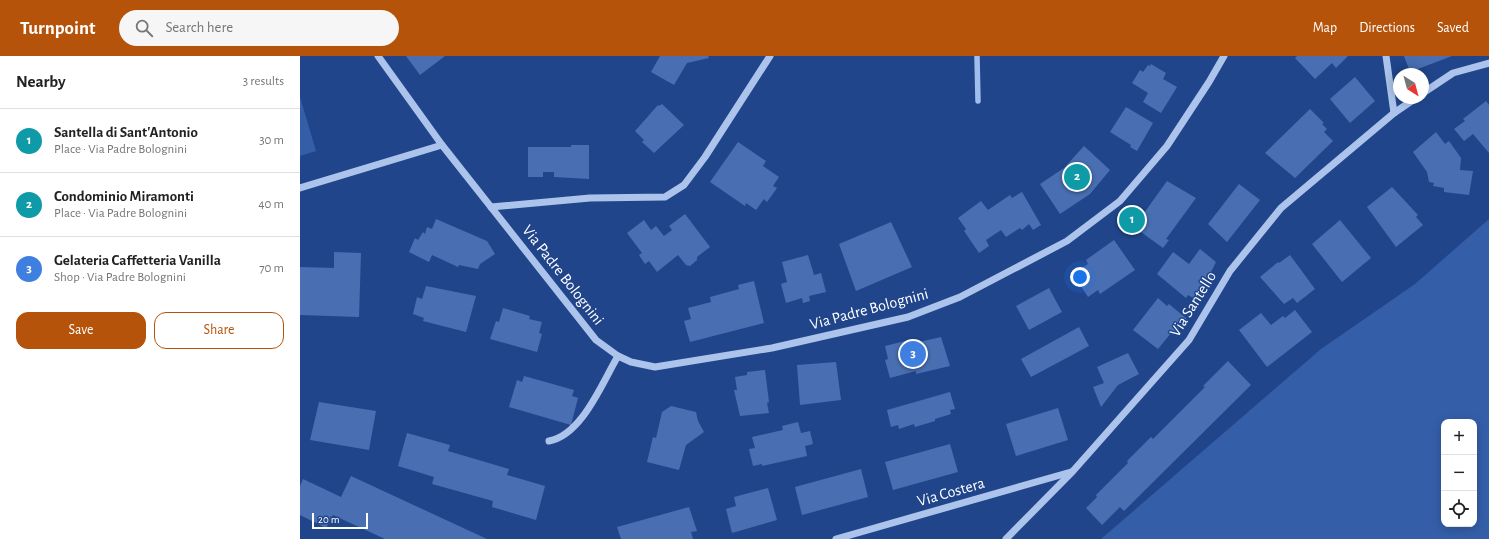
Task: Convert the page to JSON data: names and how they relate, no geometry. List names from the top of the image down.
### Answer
{
  "streets": {
    "street": ["Via Padre Bolognini", "Via Santello", "Via Costera"]
  },
  "crossings": [
    ["Via Santello", "Via Costera"]
  ],
  "scale_bar": "20 m",
  "north": "bottom right",
  "page": {
    "header": "Turnpoint",
    "search": "Search here",
    "nav": ["Map", "Directions", "Saved"],
    "heading": ["Nearby", "3 results"],
    "list": [
      {
        "mark": "1",
        "name": "Santella di Sant'Antonio",
        "note": "Place · Via Padre Bolognini",
        "value": "30 m"
      },
      {
        "mark": "2",
        "name": "Condominio Miramonti",
        "note": "Place · Via Padre Bolognini",
        "value": "40 m"
      },
      {
        "mark": "3",
        "name": "Gelateria Caffetteria Vanilla",
        "note": "Shop · Via Padre Bolognini",
        "value": "70 m"
      }
    ],
    "pins": ["2", "1", "3"],
    "buttons": ["Save", "Share"],
    "map_buttons": ["+", "−"],
    "scale": "20 m"
  }
}
